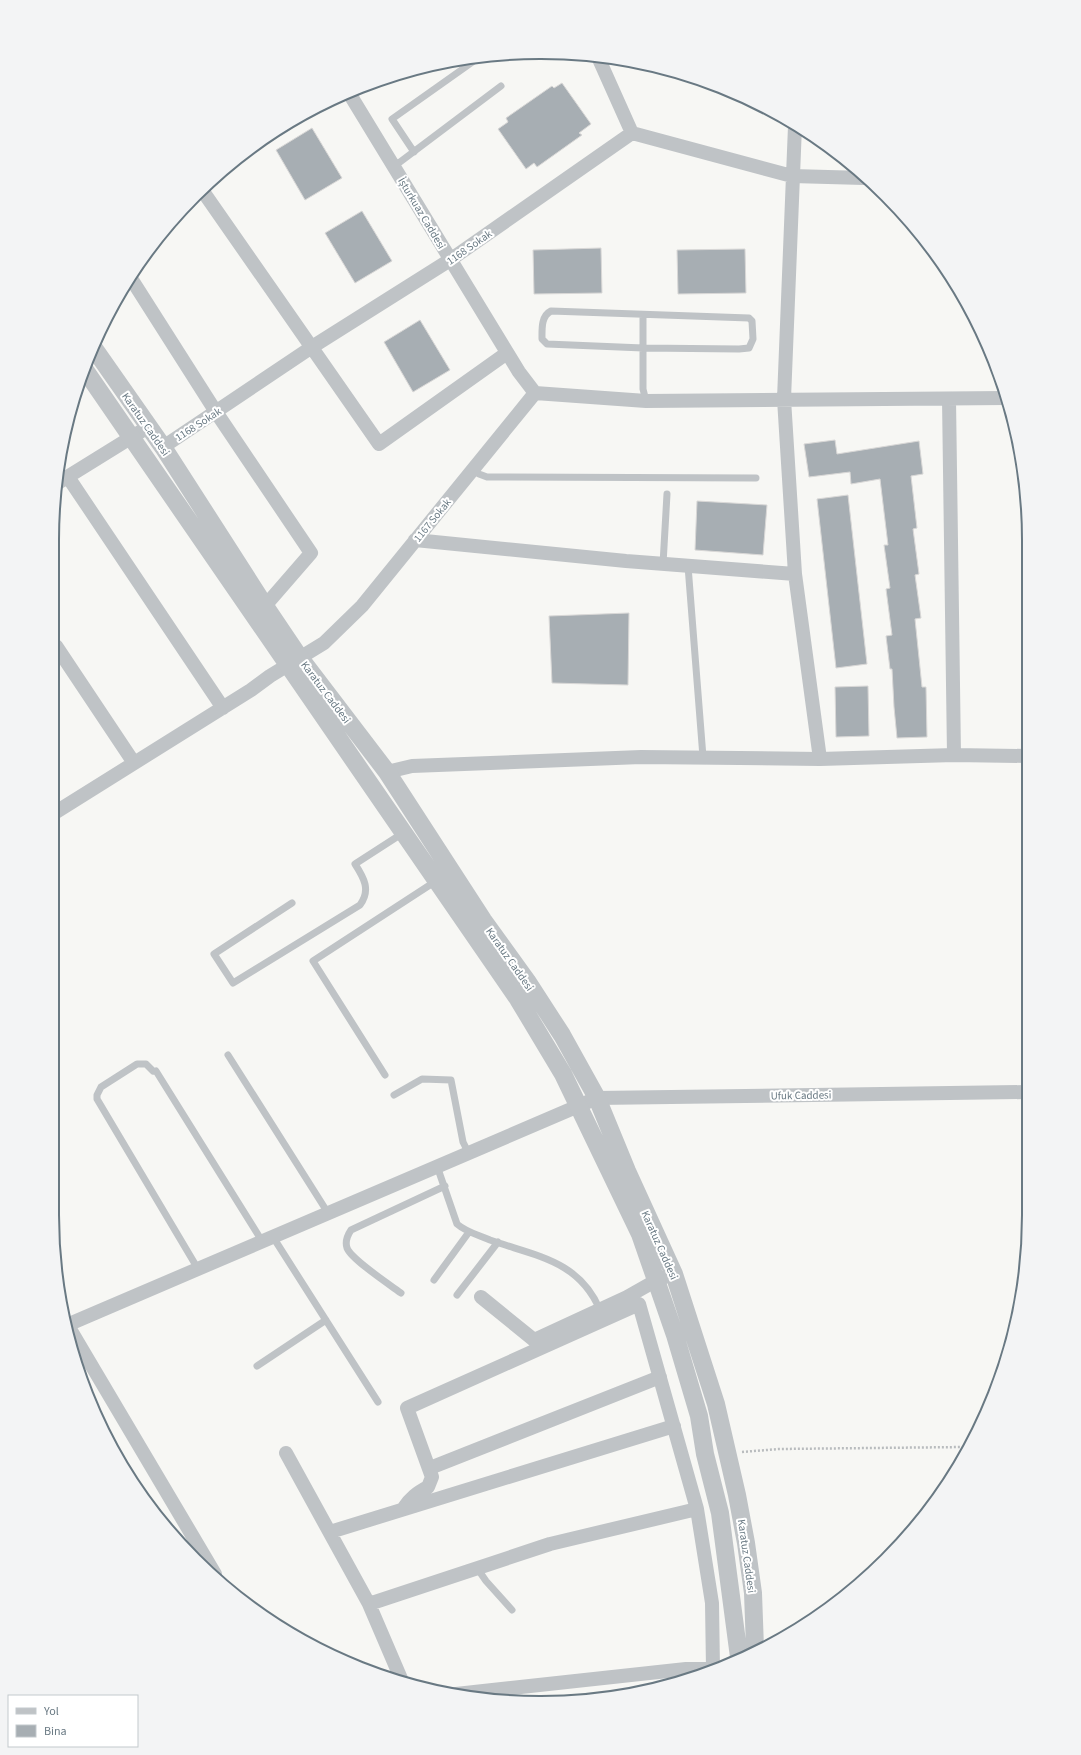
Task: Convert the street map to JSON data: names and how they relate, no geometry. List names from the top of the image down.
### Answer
{
  "streets": {
    "street": [
      "İşturkuaz Caddesi",
      "1168 Sokak",
      "Karatuz Caddesi",
      "1167 Sokak",
      "Ufuk Caddesi"
    ]
  },
  "crossings": [
    ["İşturkuaz Caddesi", "1168 Sokak"],
    ["İşturkuaz Caddesi", "1167 Sokak"],
    ["1168 Sokak", "Karatuz Caddesi"],
    ["Karatuz Caddesi", "1167 Sokak"],
    ["Karatuz Caddesi", "Ufuk Caddesi"]
  ],
  "legend": ["Yol", "Bina"]
}
